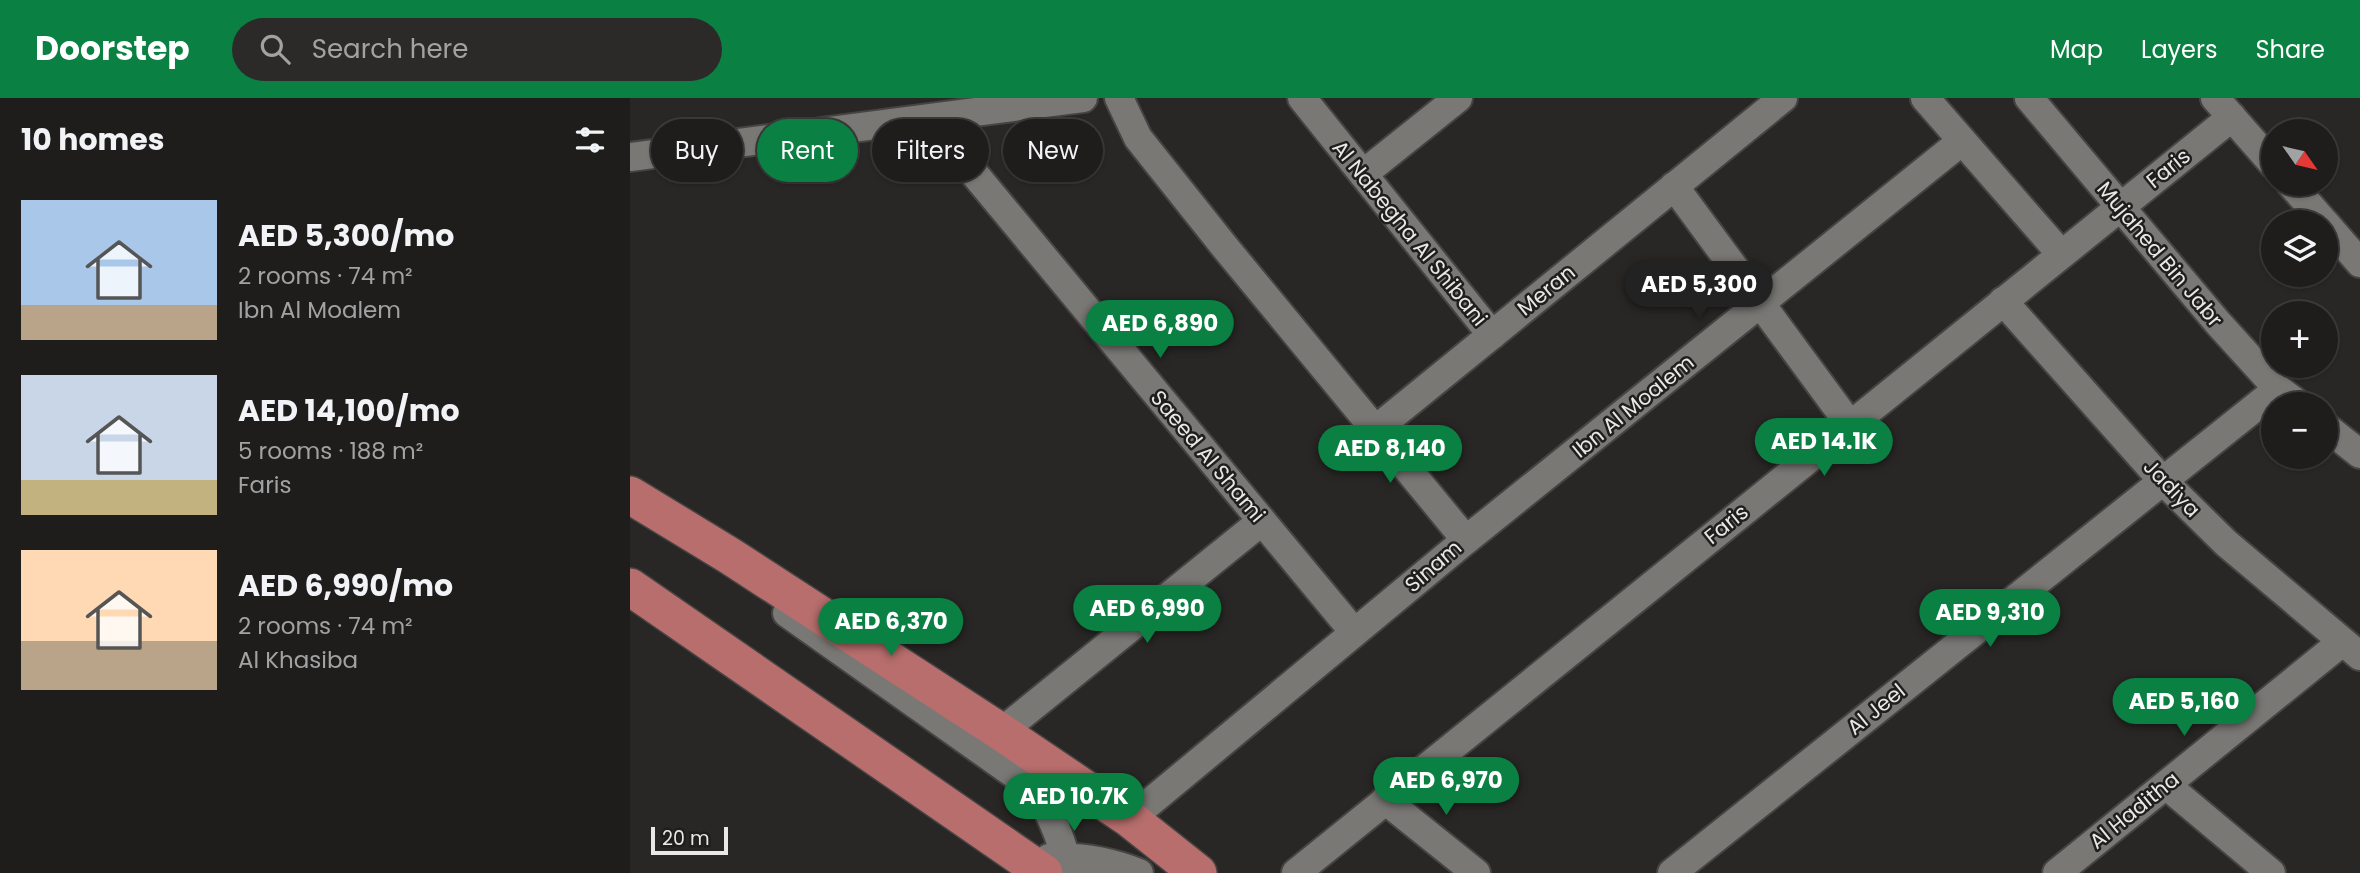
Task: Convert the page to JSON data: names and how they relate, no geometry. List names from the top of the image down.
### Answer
{
  "streets": {
    "street": [
      "Faris",
      "Al Nabegha Al Shibani",
      "Mujahed Bin Jabr",
      "Meran",
      "Ibn Al Moalem",
      "Saeed Al Shami",
      "Jadiya",
      "Sinam",
      "Al Jeel",
      "Al Haditha"
    ]
  },
  "crossings": [
    ["Faris", "Mujahed Bin Jabr"],
    ["Faris", "Jadiya"],
    ["Al Nabegha Al Shibani", "Meran"],
    ["Meran", "Sinam"],
    ["Ibn Al Moalem", "Sinam"],
    ["Saeed Al Shami", "Sinam"],
    ["Jadiya", "Al Jeel"],
    ["Jadiya", "Al Haditha"]
  ],
  "scale_bar": "20 m",
  "north": "bottom right",
  "page": {
    "header": "Doorstep",
    "search": "Search here",
    "nav": ["Map", "Layers", "Share"],
    "heading": "10 homes",
    "map_buttons": ["+", "−"],
    "chip": [
      "Buy",
      "Rent",
      "Filters",
      "New"
    ],
    "list": [
      {
        "name": "AED 5,300/mo",
        "note": "2 rooms · 74 m² · Ibn Al Moalem"
      },
      {
        "name": "AED 14,100/mo",
        "note": "5 rooms · 188 m² · Faris"
      },
      {
        "name": "AED 6,990/mo",
        "note": "2 rooms · 74 m² · Al Khasiba"
      }
    ],
    "price": [
      "AED 5,300",
      "AED 6,890",
      "AED 14.1K",
      "AED 8,140",
      "AED 6,990",
      "AED 9,310",
      "AED 6,370",
      "AED 5,160",
      "AED 6,970",
      "AED 10.7K"
    ],
    "scale": "20 m"
  }
}
